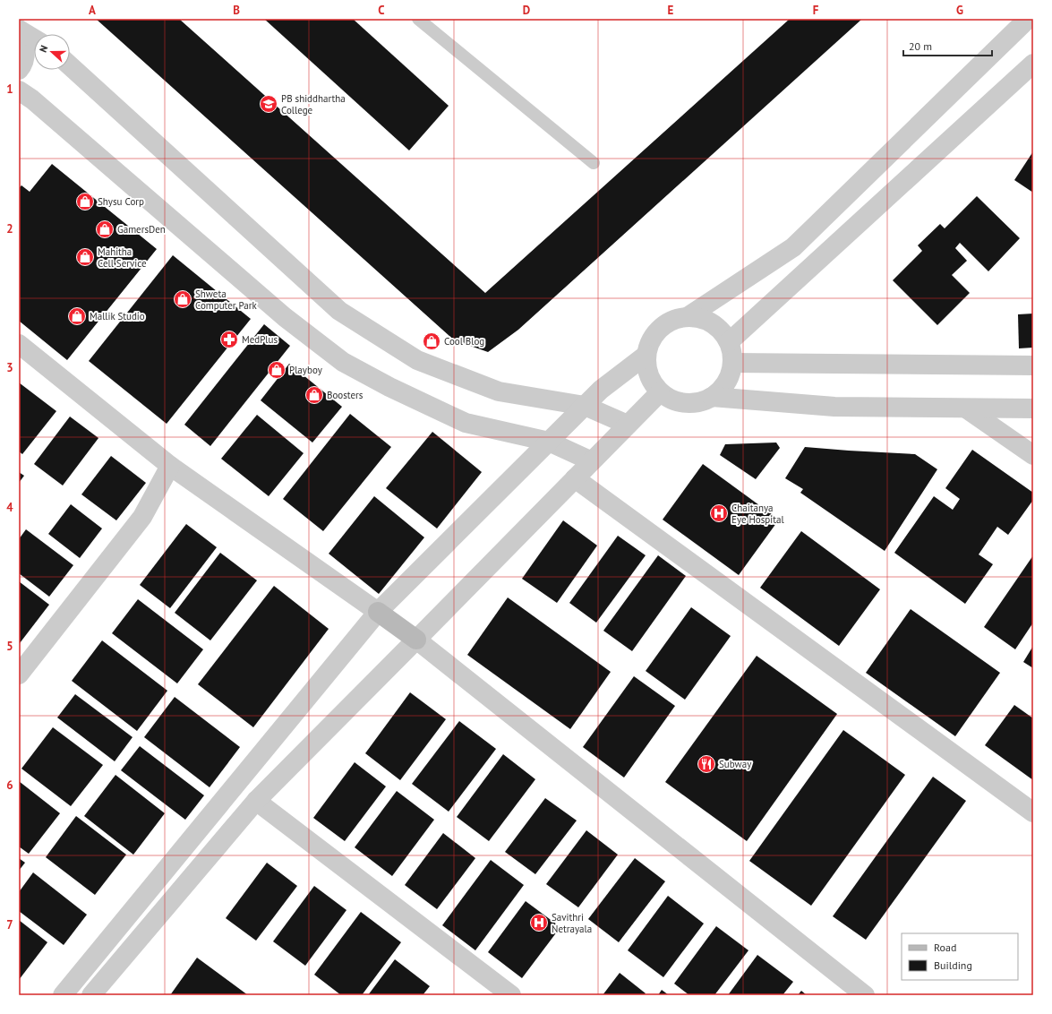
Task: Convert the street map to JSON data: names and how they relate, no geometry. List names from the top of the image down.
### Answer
{
  "places": {
    "school or university": ["PB shiddhartha College"],
    "shop": [
      "Shysu Corp",
      "GamersDen",
      "Mahitha Cell Service",
      "Shweta Computer Park",
      "Mallik Studio",
      "Cool Blog",
      "Playboy",
      "Boosters"
    ],
    "pharmacy": ["MedPlus"],
    "hospital": ["Chaitanya Eye Hospital", "Savithri Netrayala"],
    "restaurant": ["Subway"]
  },
  "legend": ["Road", "Building"],
  "scale_bar": "20 m",
  "north": "left",
  "grid": {
    "columns": [
      "A",
      "B",
      "C",
      "D",
      "E",
      "F",
      "G"
    ],
    "rows": [
      "1",
      "2",
      "3",
      "4",
      "5",
      "6",
      "7"
    ]
  }
}
